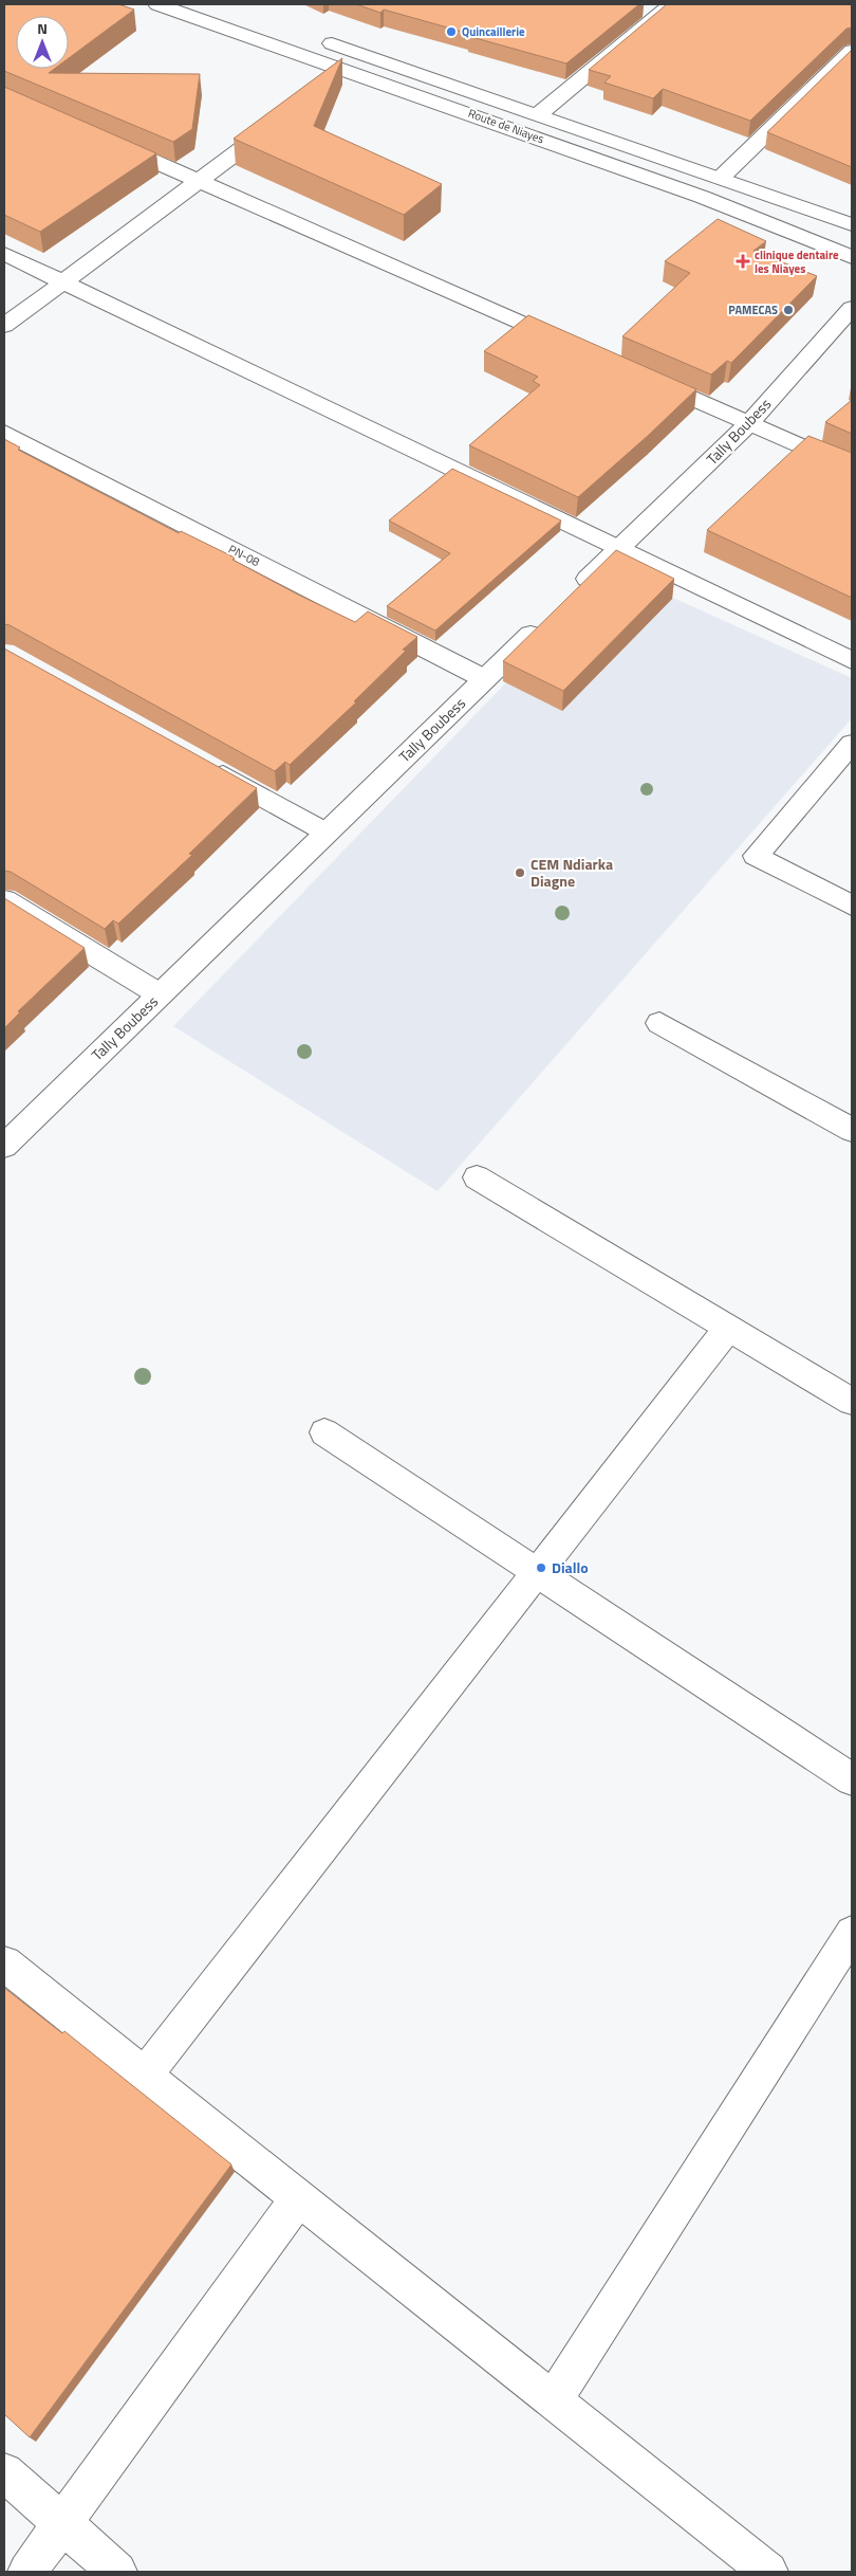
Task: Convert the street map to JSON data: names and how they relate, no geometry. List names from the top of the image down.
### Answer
{
  "streets": {
    "street": ["Route de Niayes", "Tally Boubess", "PN-08"]
  },
  "crossings": [
    ["Tally Boubess", "PN-08"]
  ],
  "places": {
    "other": [
      "Quincaillerie",
      "PAMECAS",
      "CEM Ndiarka Diagne",
      "Diallo"
    ],
    "health": ["clinique dentaire les Niayes"]
  },
  "north": "top"
}
